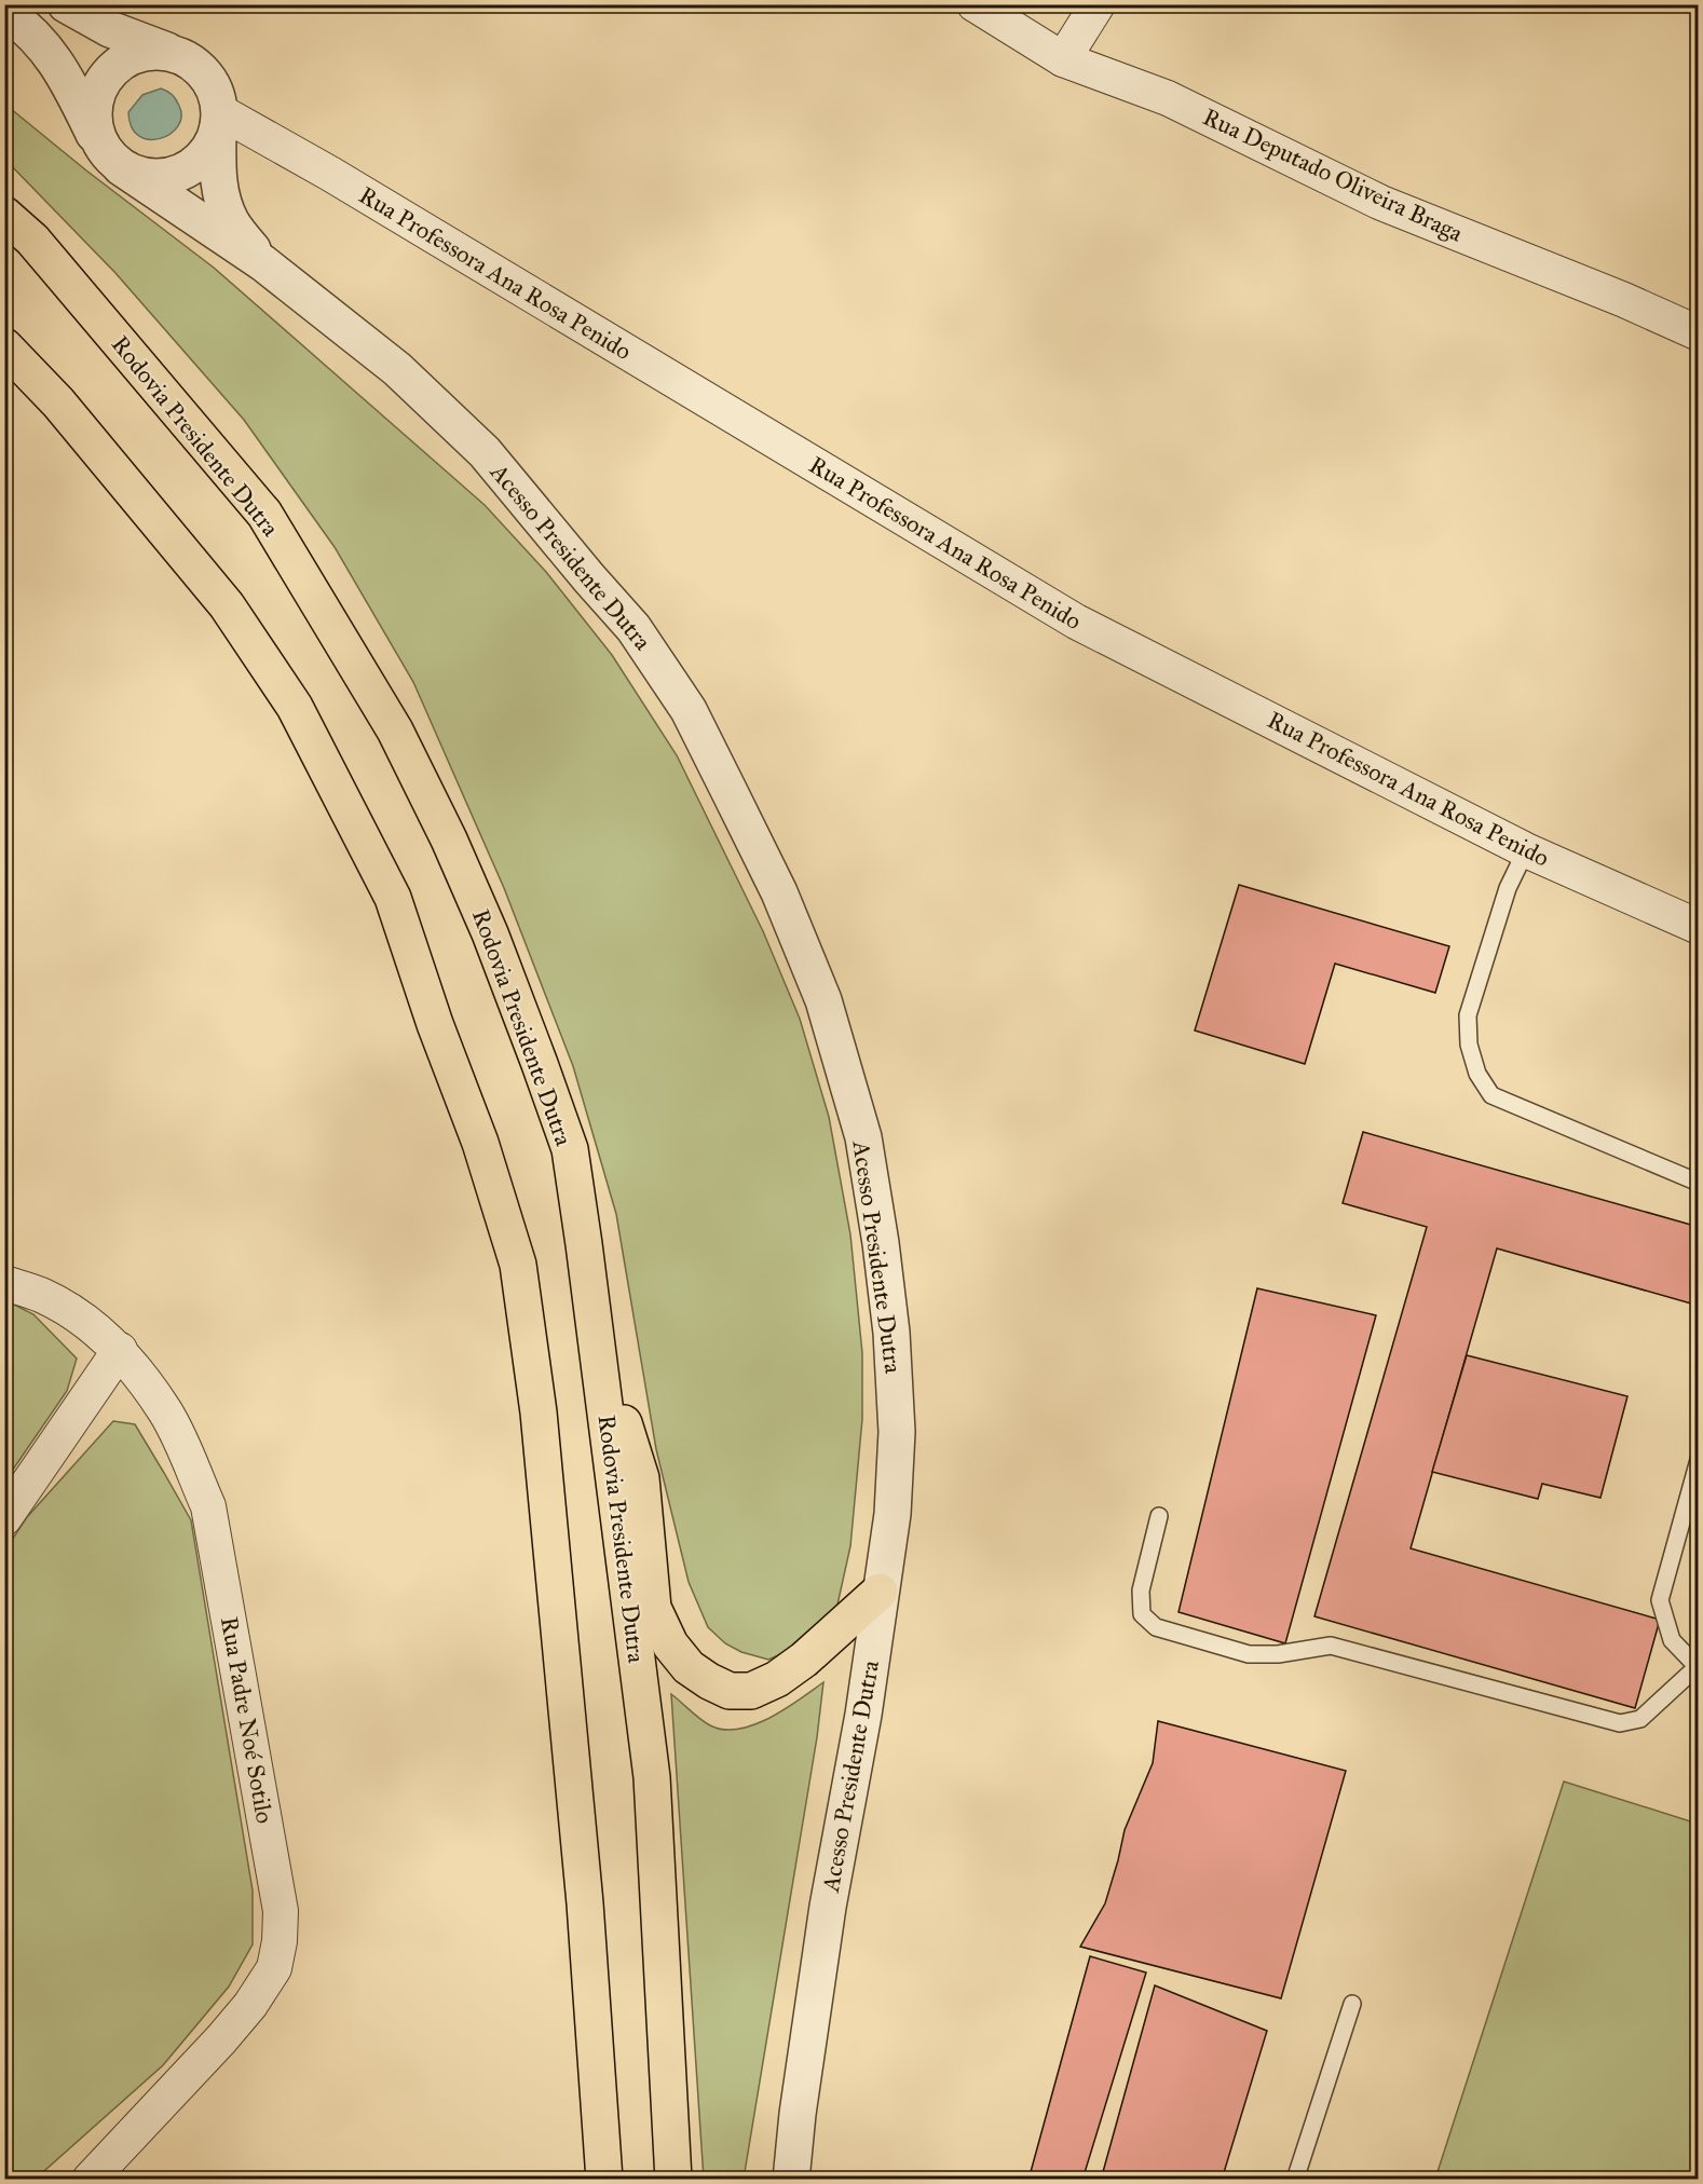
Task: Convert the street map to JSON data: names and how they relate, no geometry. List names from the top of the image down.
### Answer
{
  "streets": {
    "highway": ["Rodovia Presidente Dutra"],
    "street": [
      "Rua Deputado Oliveira Braga",
      "Rua Professora Ana Rosa Penido",
      "Acesso Presidente Dutra",
      "Rua Padre Noé Sotilo"
    ]
  }
}
